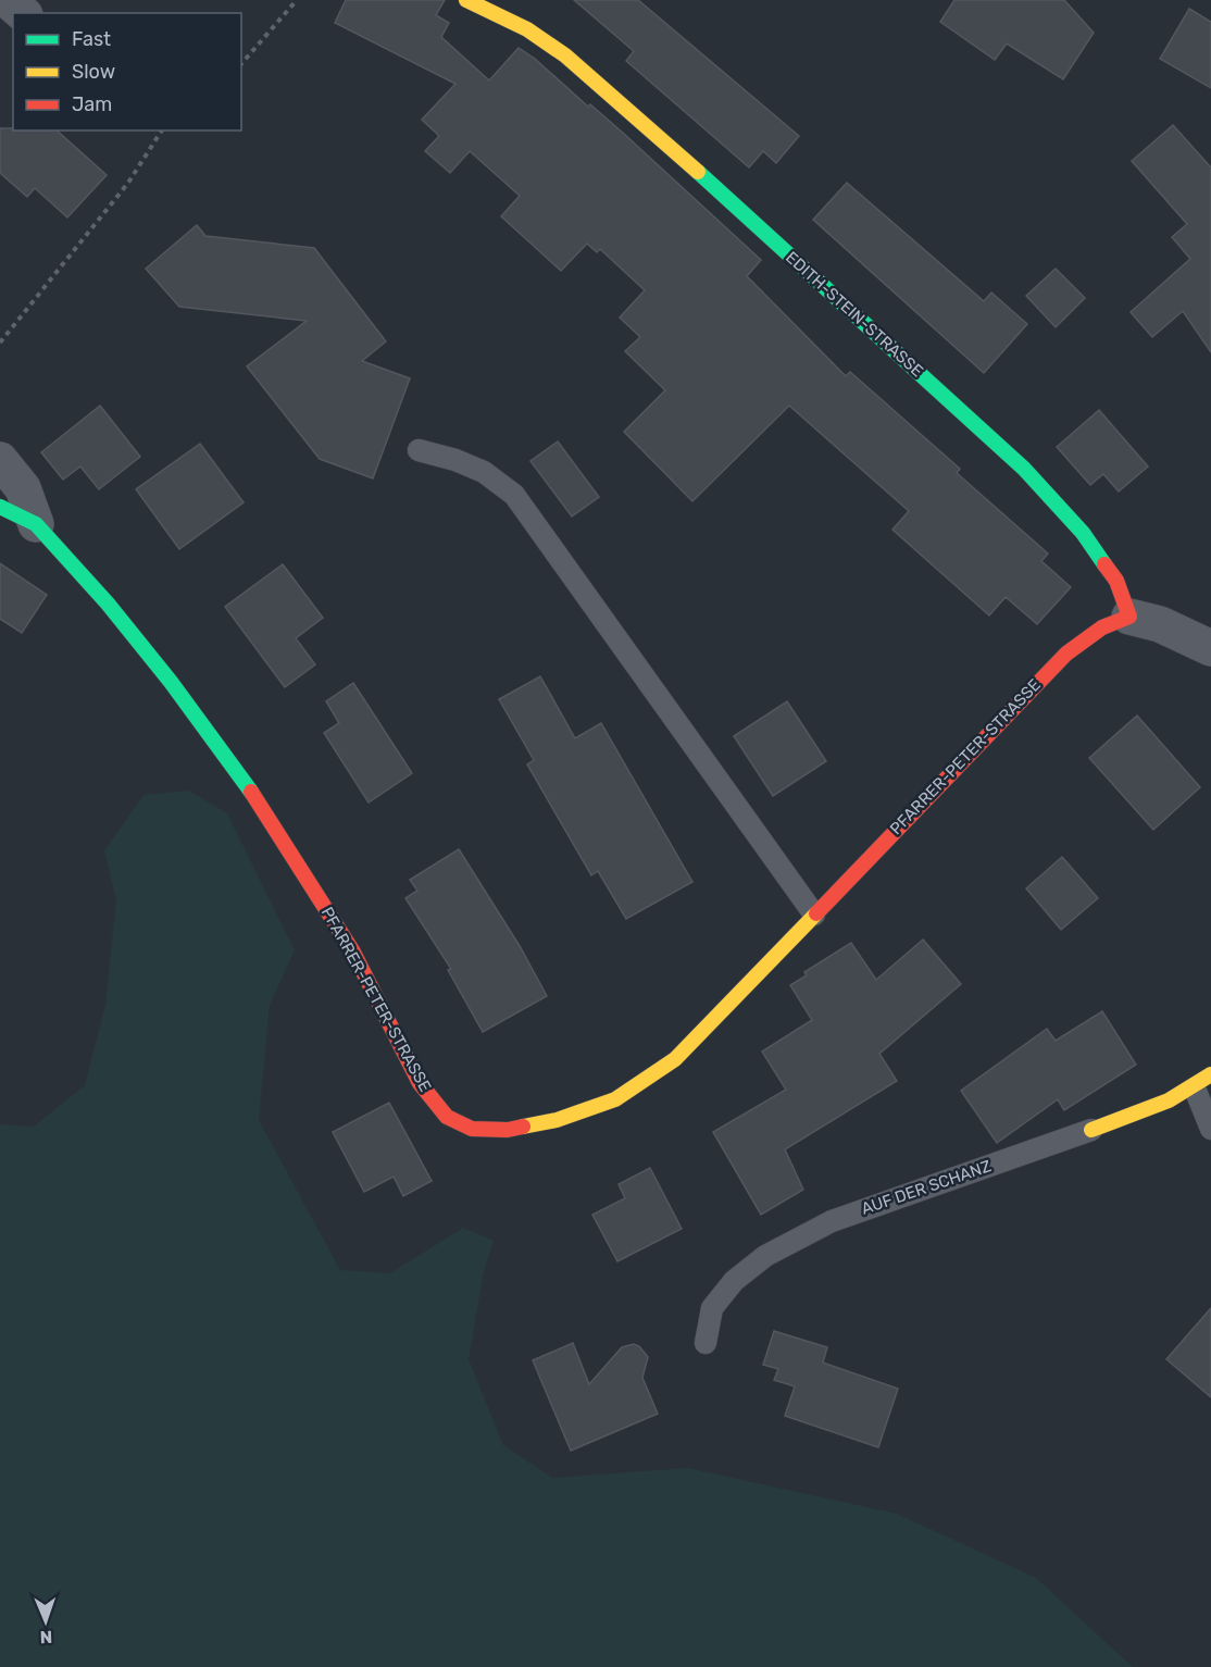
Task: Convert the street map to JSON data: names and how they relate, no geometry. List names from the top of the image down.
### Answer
{
  "streets": {
    "street": ["EDITH-STEIN-STRASSE", "PFARRER-PETER-STRASSE", "AUF DER SCHANZ"]
  },
  "crossings": [
    ["EDITH-STEIN-STRASSE", "PFARRER-PETER-STRASSE"]
  ],
  "legend": ["Fast", "Slow", "Jam"],
  "north": "bottom"
}
